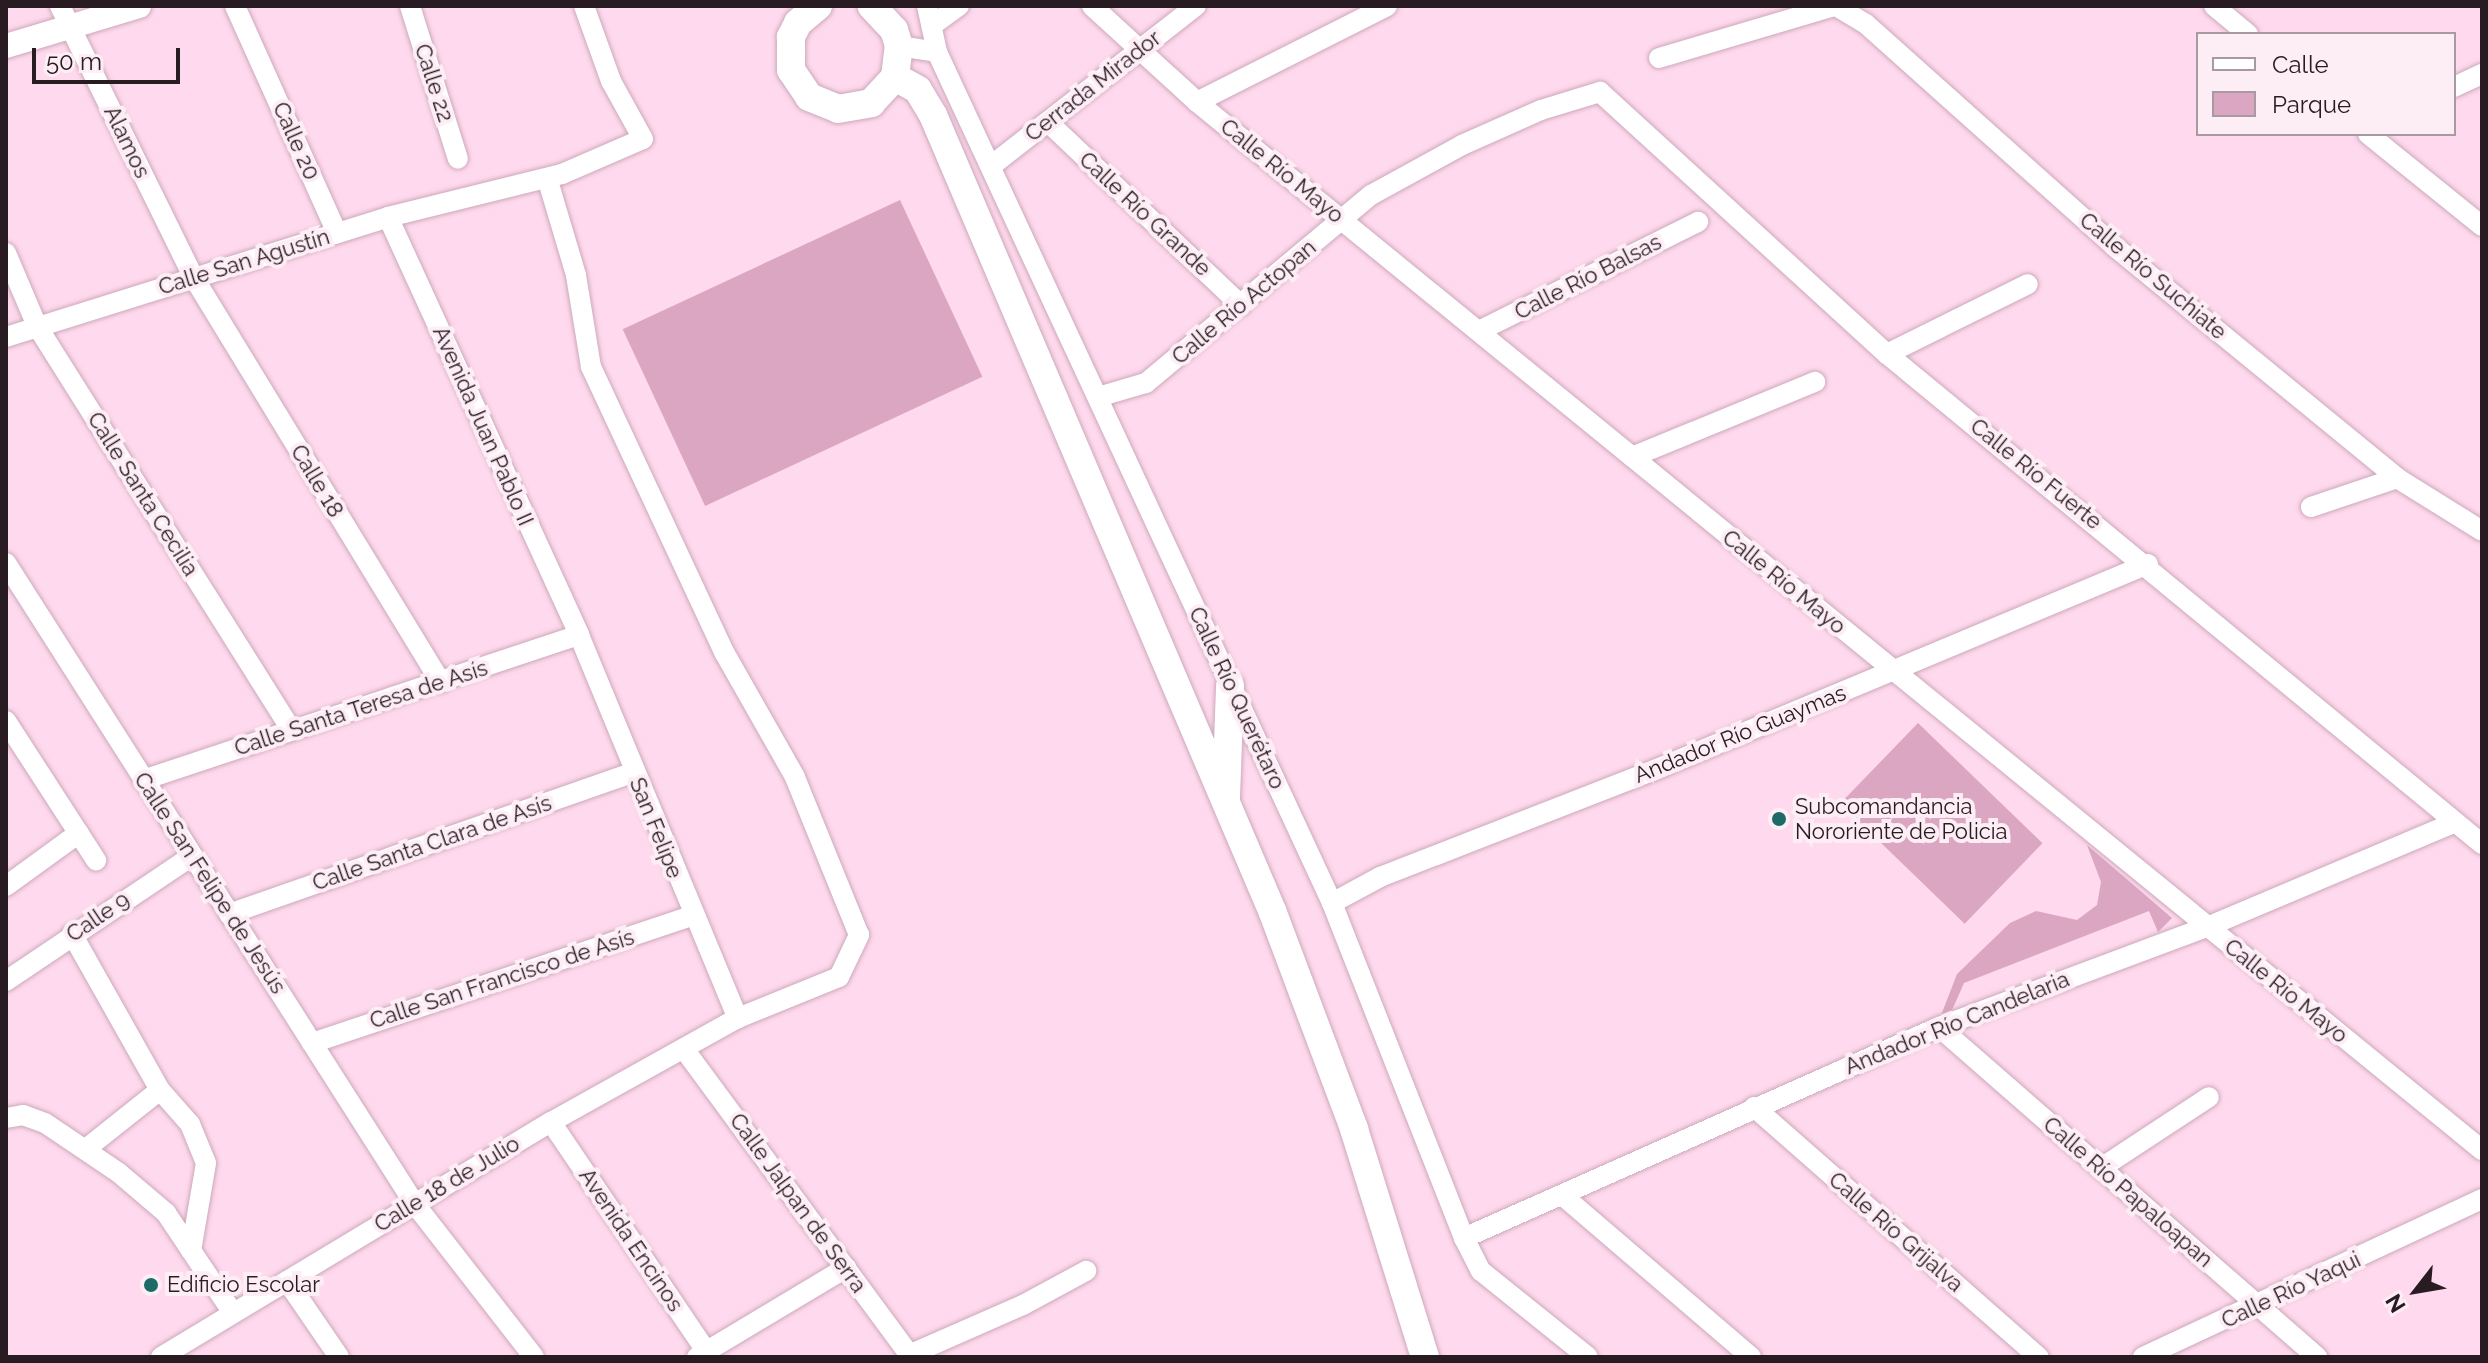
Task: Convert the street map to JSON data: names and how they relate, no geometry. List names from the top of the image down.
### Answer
{
  "streets": {
    "street": [
      "Calle 22",
      "Cerrada Mirador",
      "Calle 20",
      "Alamos",
      "Calle Río Mayo",
      "Calle Río Grande",
      "Calle San Agustín",
      "Calle Río Suchiate",
      "Calle Río Balsas",
      "Calle Río Actopan",
      "Avenida Juan Pablo II",
      "Calle Río Fuerte",
      "Calle 18",
      "Calle Santa Cecilia",
      "Calle Río Querétaro",
      "Calle Santa Teresa de Asís",
      "Andador Río Guaymas",
      "San Felipe",
      "Calle Santa Clara de Asís",
      "Calle San Felipe de Jesús",
      "Calle 9",
      "Calle San Francisco de Asís",
      "Andador Río Candelaria",
      "Calle 18 de Julio",
      "Calle Río Papaloapan",
      "Calle Jalpan de Serra",
      "Calle Río Grijalva",
      "Avenida Encinos",
      "Calle Río Yaqui"
    ]
  },
  "crossings": [
    ["Cerrada Mirador", "Calle Río Mayo"],
    ["Cerrada Mirador", "Calle Río Grande"],
    ["Cerrada Mirador", "Calle Río Querétaro"],
    ["Calle 20", "Calle San Agustín"],
    ["Alamos", "Calle San Agustín"],
    ["Alamos", "Calle 18"],
    ["Calle Río Mayo", "Calle Río Balsas"],
    ["Calle Río Mayo", "Calle Río Actopan"],
    ["Calle Río Mayo", "Andador Río Guaymas"],
    ["Calle Río Mayo", "Andador Río Candelaria"],
    ["Calle Río Grande", "Calle Río Actopan"],
    ["Calle San Agustín", "Avenida Juan Pablo II"],
    ["Calle San Agustín", "Calle 18"],
    ["Calle San Agustín", "Calle Santa Cecilia"],
    ["Calle San Agustín", "Calle 18 de Julio"],
    ["Calle Río Actopan", "Calle Río Fuerte"],
    ["Calle Río Actopan", "Calle Río Querétaro"],
    ["Avenida Juan Pablo II", "Calle Santa Teresa de Asís"],
    ["Avenida Juan Pablo II", "San Felipe"],
    ["Calle Río Fuerte", "Andador Río Guaymas"],
    ["Calle Río Fuerte", "Andador Río Candelaria"],
    ["Calle 18", "Calle Santa Teresa de Asís"],
    ["Calle Santa Cecilia", "Calle Santa Teresa de Asís"],
    ["Calle Río Querétaro", "Andador Río Guaymas"],
    ["Calle Río Querétaro", "Andador Río Candelaria"],
    ["Calle Santa Teresa de Asís", "San Felipe"],
    ["Calle Santa Teresa de Asís", "Calle San Felipe de Jesús"],
    ["San Felipe", "Calle Santa Clara de Asís"],
    ["San Felipe", "Calle San Francisco de Asís"],
    ["San Felipe", "Calle 18 de Julio"],
    ["Calle Santa Clara de Asís", "Calle San Felipe de Jesús"],
    ["Calle San Felipe de Jesús", "Calle 9"],
    ["Calle San Felipe de Jesús", "Calle San Francisco de Asís"],
    ["Calle San Felipe de Jesús", "Calle 18 de Julio"],
    ["Andador Río Candelaria", "Calle Río Papaloapan"],
    ["Andador Río Candelaria", "Calle Río Grijalva"],
    ["Calle 18 de Julio", "Calle Jalpan de Serra"],
    ["Calle 18 de Julio", "Avenida Encinos"],
    ["Calle Río Papaloapan", "Calle Río Yaqui"]
  ],
  "places": ["Subcomandancia Nororiente de Policia", "Edificio Escolar"],
  "legend": ["Calle", "Parque"],
  "scale_bar": "50 m",
  "north": "bottom left"
}
